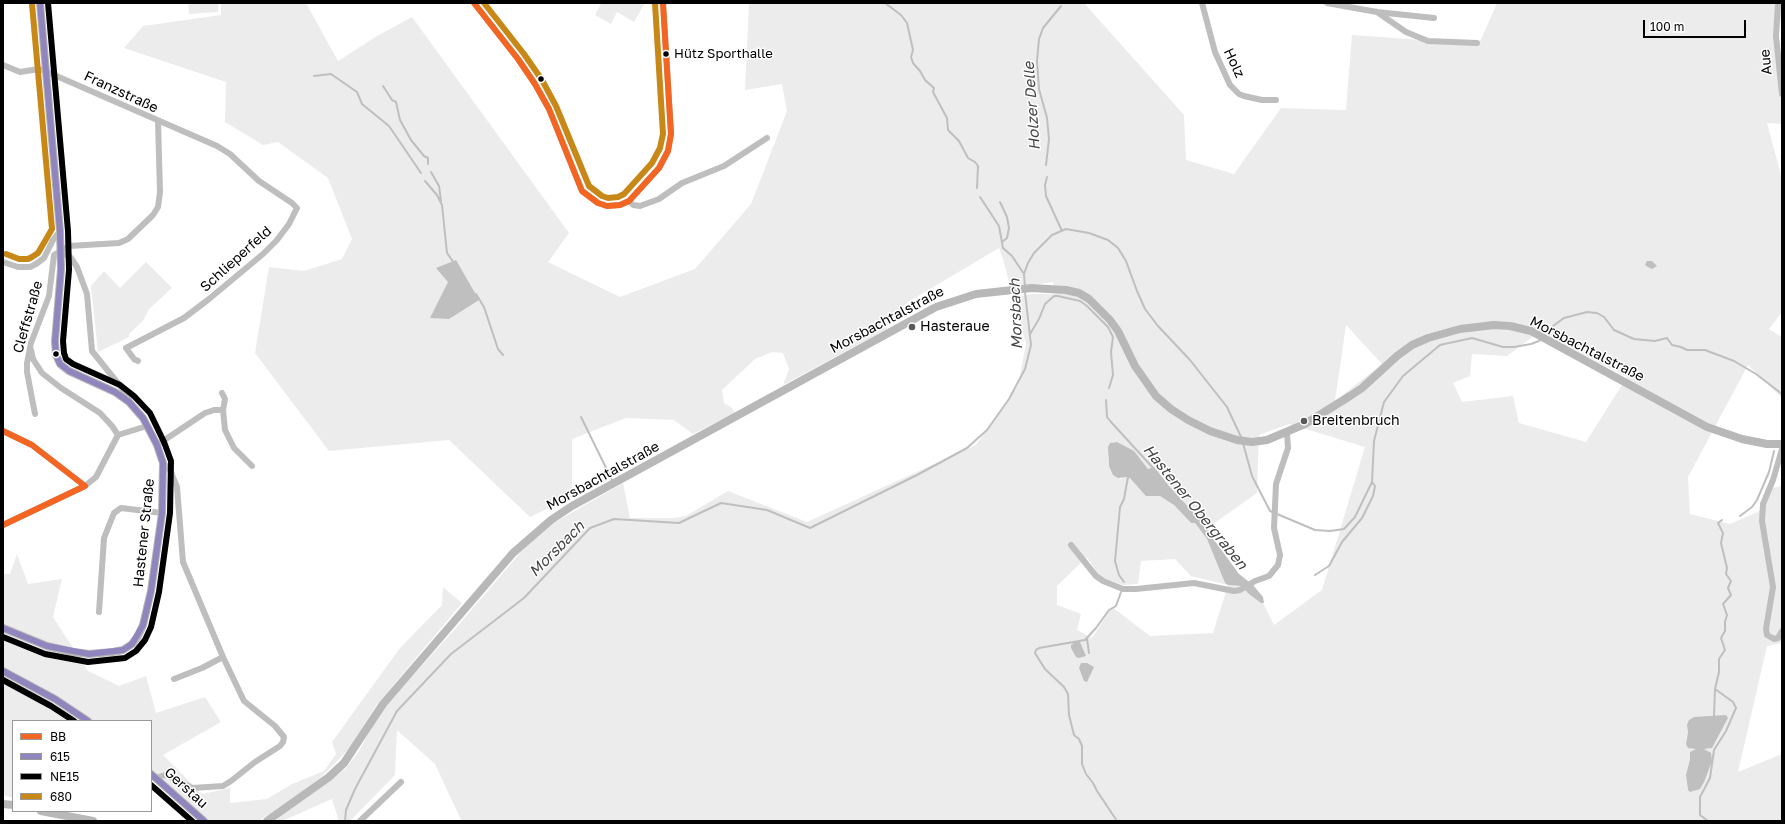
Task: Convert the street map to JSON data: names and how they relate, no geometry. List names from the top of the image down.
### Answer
{
  "streets": {
    "main road": ["Morsbachtalstraße", "Hastener Straße", "Gerstau"],
    "street": [
      "Aue",
      "Holz",
      "Franzstraße",
      "Schlieperfeld",
      "Cleffstraße"
    ]
  },
  "crossings": [
    ["Franzstraße", "Schlieperfeld"],
    ["Franzstraße", "Cleffstraße"],
    ["Franzstraße", "Hastener Straße"],
    ["Cleffstraße", "Hastener Straße"]
  ],
  "water": ["Holzer Delle", "Morsbach", "Hastener Obergraben"],
  "places": ["Hütz Sporthalle", "Hasteraue", "Breitenbruch"],
  "lines": [
    "transit line BB",
    "transit line 615",
    "transit line NE15",
    "transit line 680"
  ],
  "legend": [
    "BB",
    "615",
    "NE15",
    "680"
  ],
  "scale_bar": "100 m"
}
